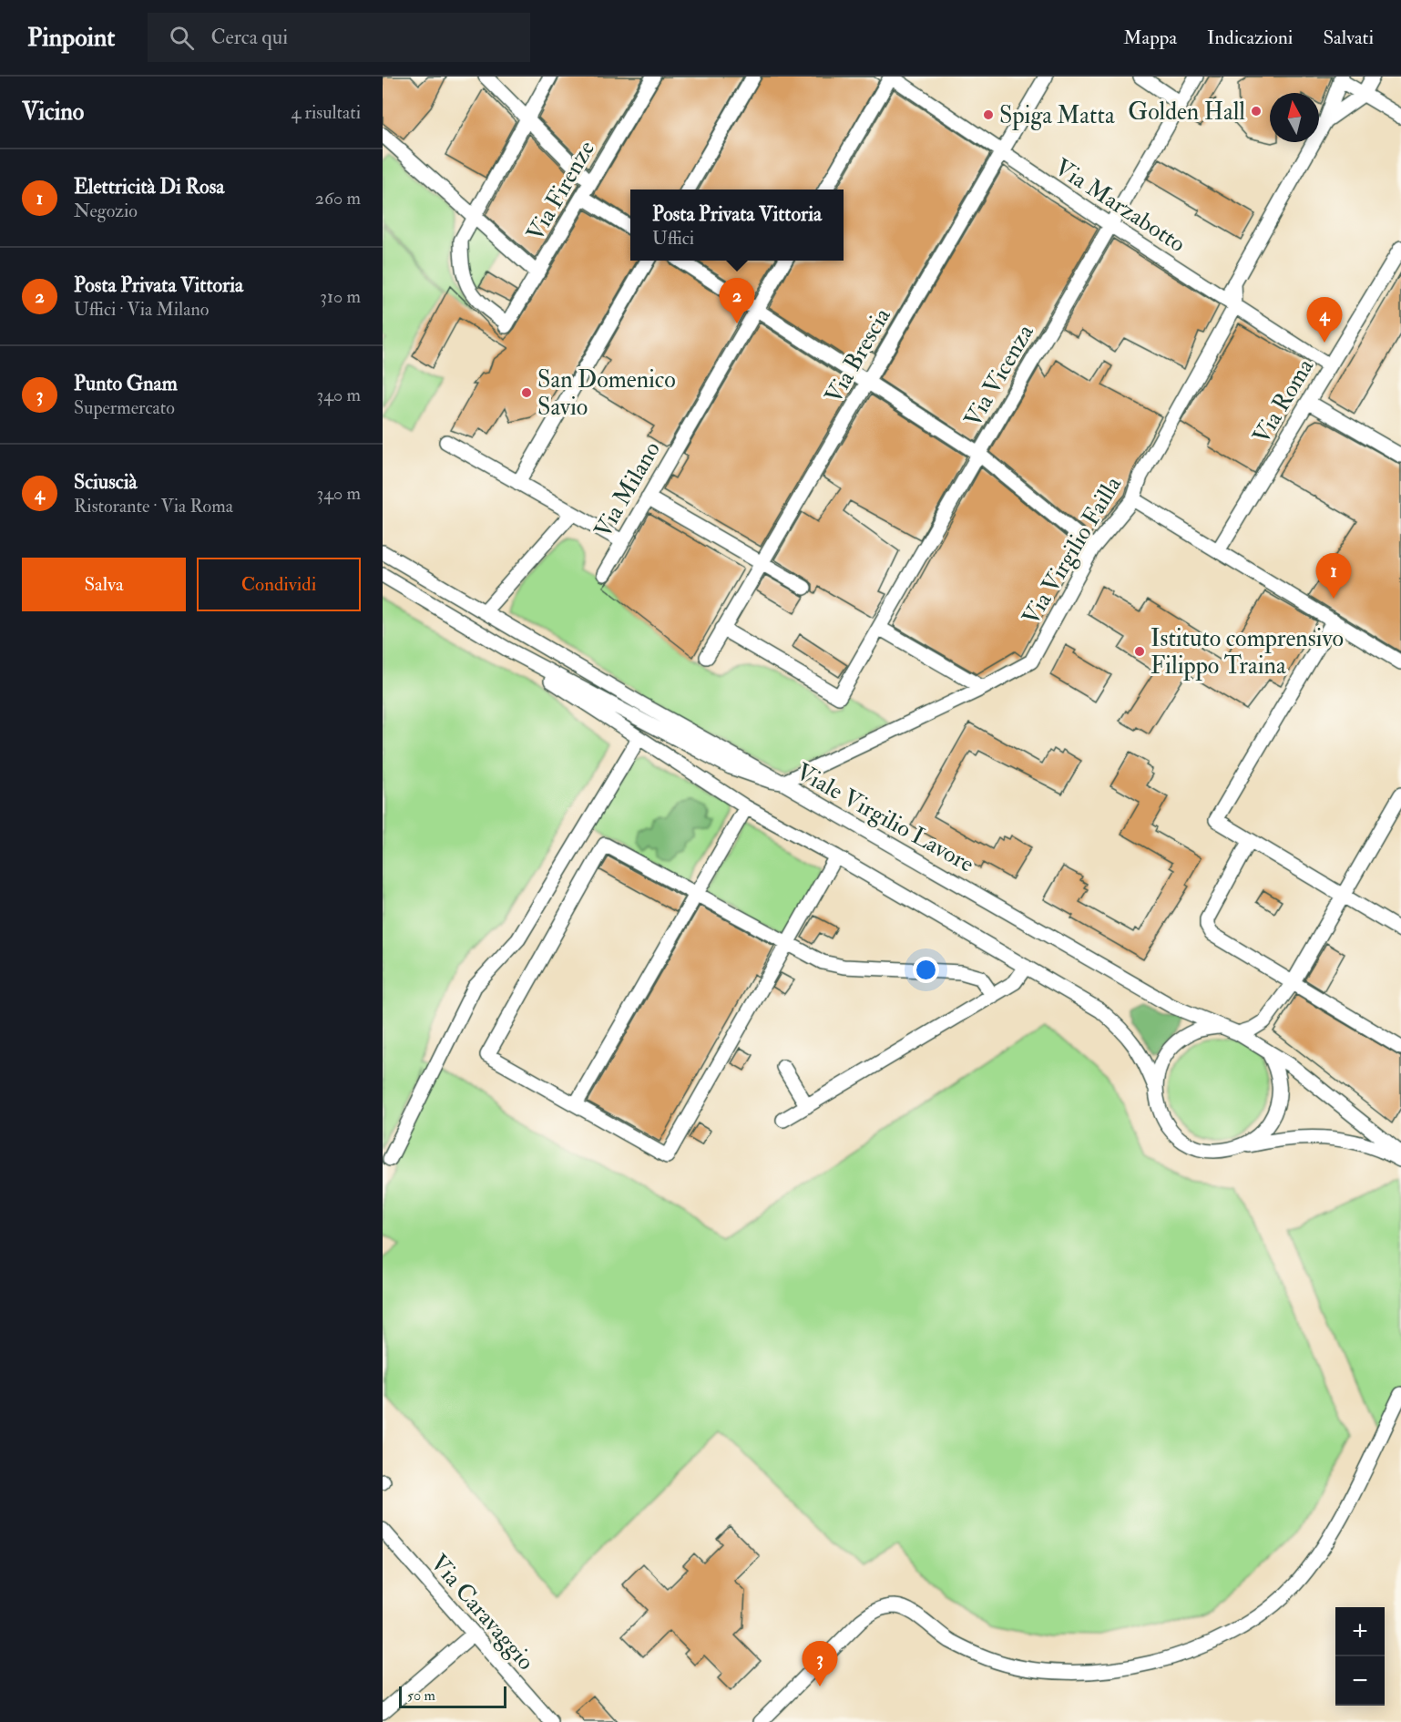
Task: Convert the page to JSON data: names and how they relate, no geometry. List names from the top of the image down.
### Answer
{
  "streets": {
    "street": [
      "Via Firenze",
      "Via Marzabotto",
      "Via Brescia",
      "Via Vicenza",
      "Via Roma",
      "Via Milano",
      "Via Virgilio Failla",
      "Viale Virgilio Lavore",
      "Via Caravaggio"
    ]
  },
  "crossings": [
    ["Via Marzabotto", "Via Brescia"],
    ["Via Marzabotto", "Via Vicenza"],
    ["Via Marzabotto", "Via Roma"],
    ["Via Marzabotto", "Via Virgilio Failla"],
    ["Via Brescia", "Via Vicenza"],
    ["Via Virgilio Failla", "Viale Virgilio Lavore"]
  ],
  "places": [
    "Golden Hall",
    "Spiga Matta",
    "San Domenico Savio",
    "Istituto comprensivo Filippo Traina"
  ],
  "scale_bar": "50 m",
  "north": "top",
  "page": {
    "header": "Pinpoint",
    "search": "Cerca qui",
    "nav": ["Mappa", "Indicazioni", "Salvati"],
    "heading": ["Vicino", "4 risultati"],
    "list": [
      {
        "mark": "1",
        "name": "Elettricità Di Rosa",
        "note": "Negozio",
        "value": "260 m"
      },
      {
        "mark": "2",
        "name": "Posta Privata Vittoria",
        "note": "Uffici · Via Milano",
        "value": "310 m"
      },
      {
        "mark": "3",
        "name": "Punto Gnam",
        "note": "Supermercato",
        "value": "340 m"
      },
      {
        "mark": "4",
        "name": "Sciuscià",
        "note": "Ristorante · Via Roma",
        "value": "340 m"
      }
    ],
    "popup": ["Posta Privata Vittoria", "Uffici"],
    "pins": [
      "2",
      "4",
      "1",
      "3"
    ],
    "buttons": ["Salva", "Condividi"],
    "map_buttons": ["+", "−"],
    "scale": "50 m"
  }
}
